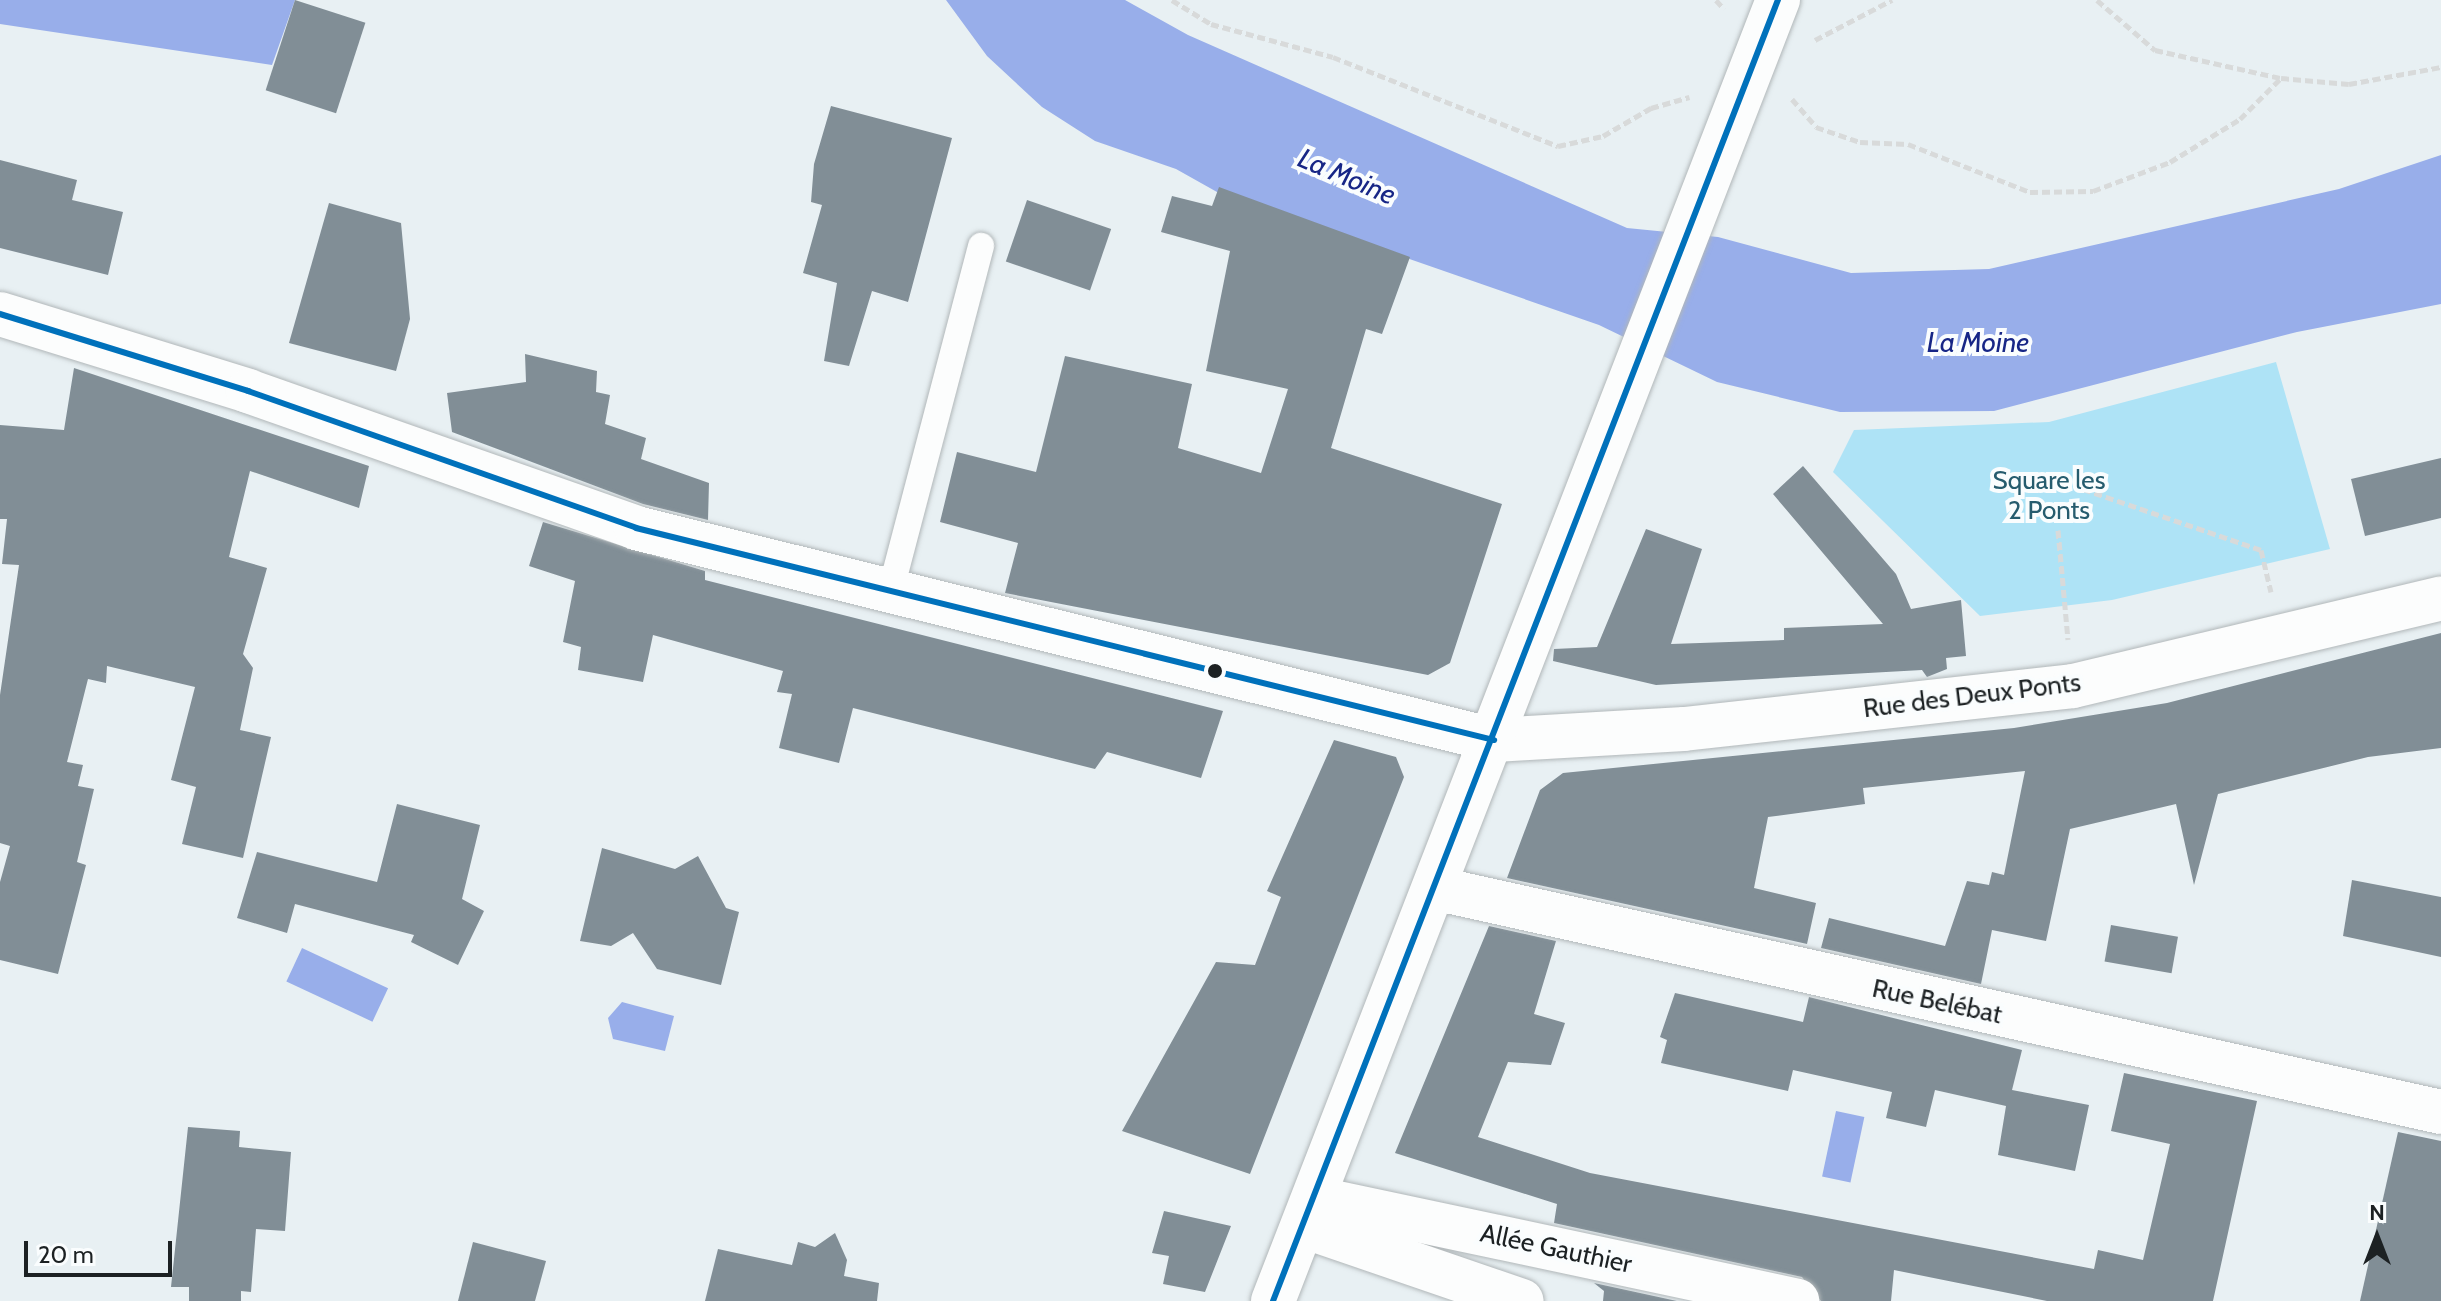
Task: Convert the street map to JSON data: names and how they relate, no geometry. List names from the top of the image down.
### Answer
{
  "streets": {
    "street": ["Rue des Deux Ponts", "Rue Belébat", "Allée Gauthier"]
  },
  "water": ["La Moine"],
  "parks": ["Square les 2 Ponts"],
  "scale_bar": "20 m",
  "north": "top"
}
